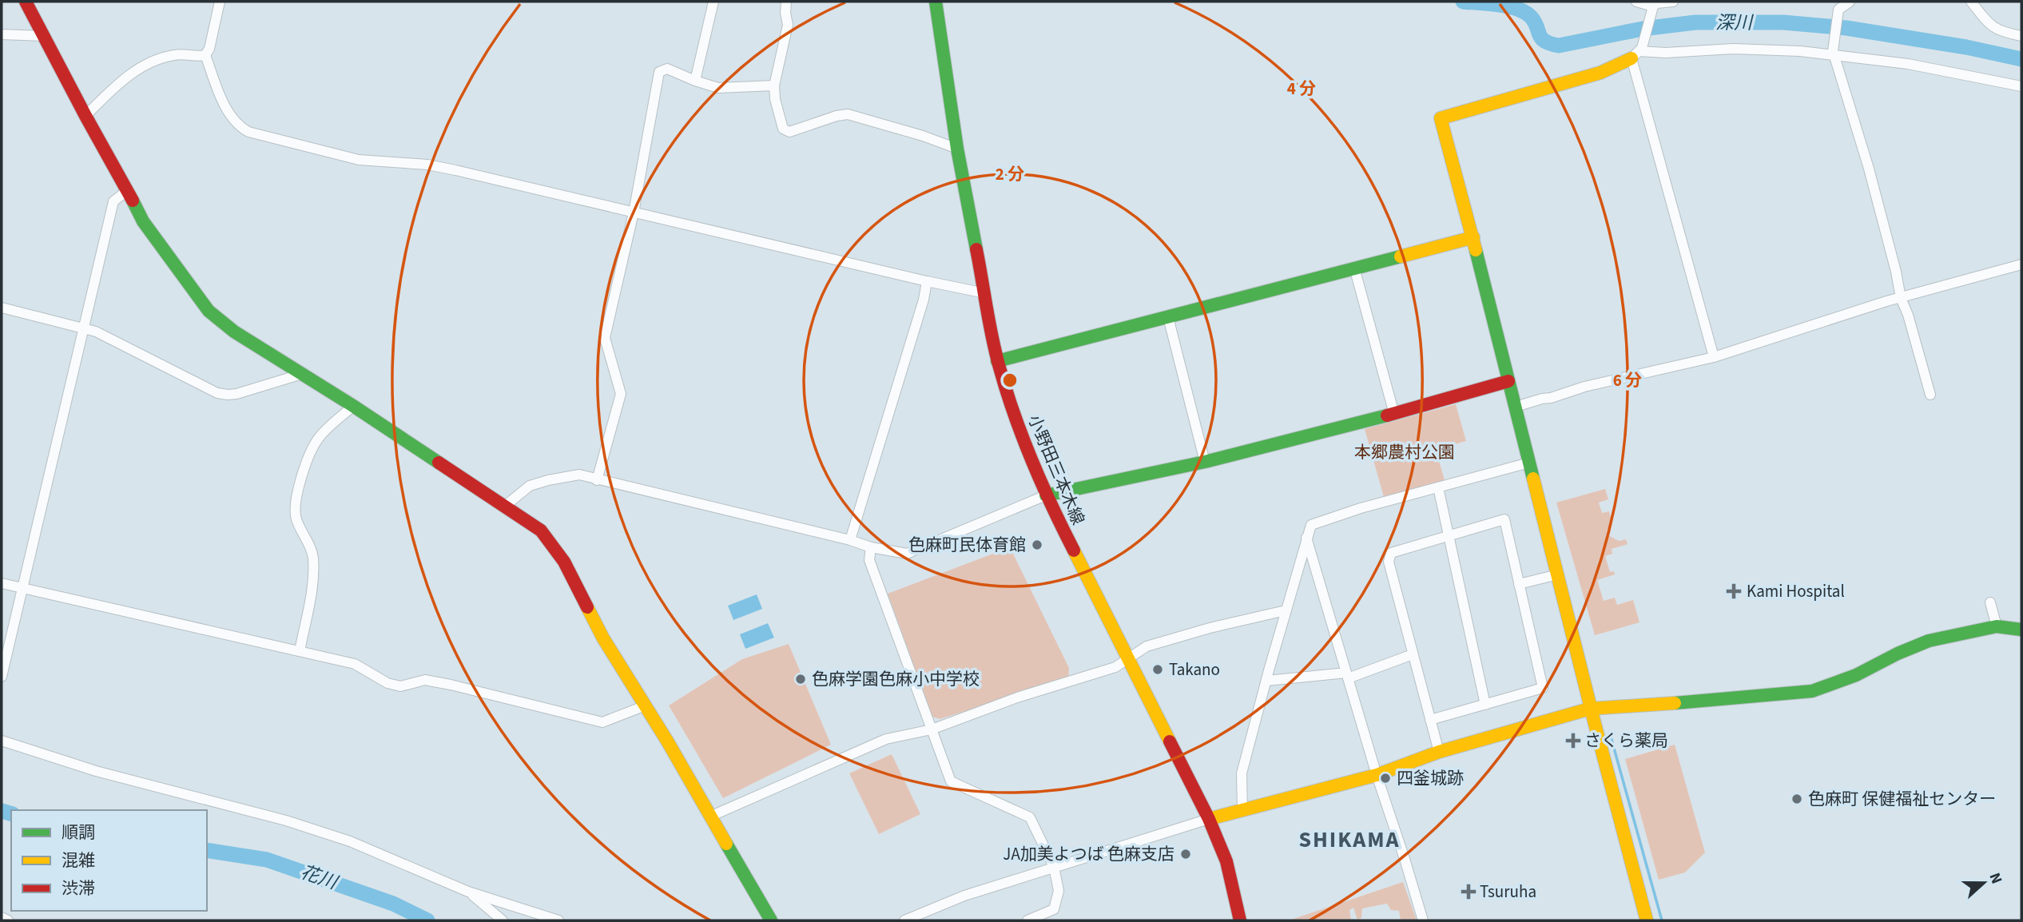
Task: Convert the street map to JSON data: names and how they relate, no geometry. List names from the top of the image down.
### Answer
{
  "streets": {
    "street": ["小野田三本木線"]
  },
  "districts": ["SHIKAMA"],
  "water": ["深川", "花川"],
  "parks": ["本郷農村公園"],
  "places": {
    "other": [
      "色麻町民体育館",
      "Takano",
      "色麻学園色麻小中学校",
      "四釜城跡",
      "色麻町 保健福祉センター",
      "JA加美よつば 色麻支店"
    ],
    "health": ["Kami Hospital", "さくら薬局", "Tsuruha"]
  },
  "legend": ["順調", "混雑", "渋滞"],
  "north": "right",
  "rings": ["4 分", "2 分", "6 分"]
}
